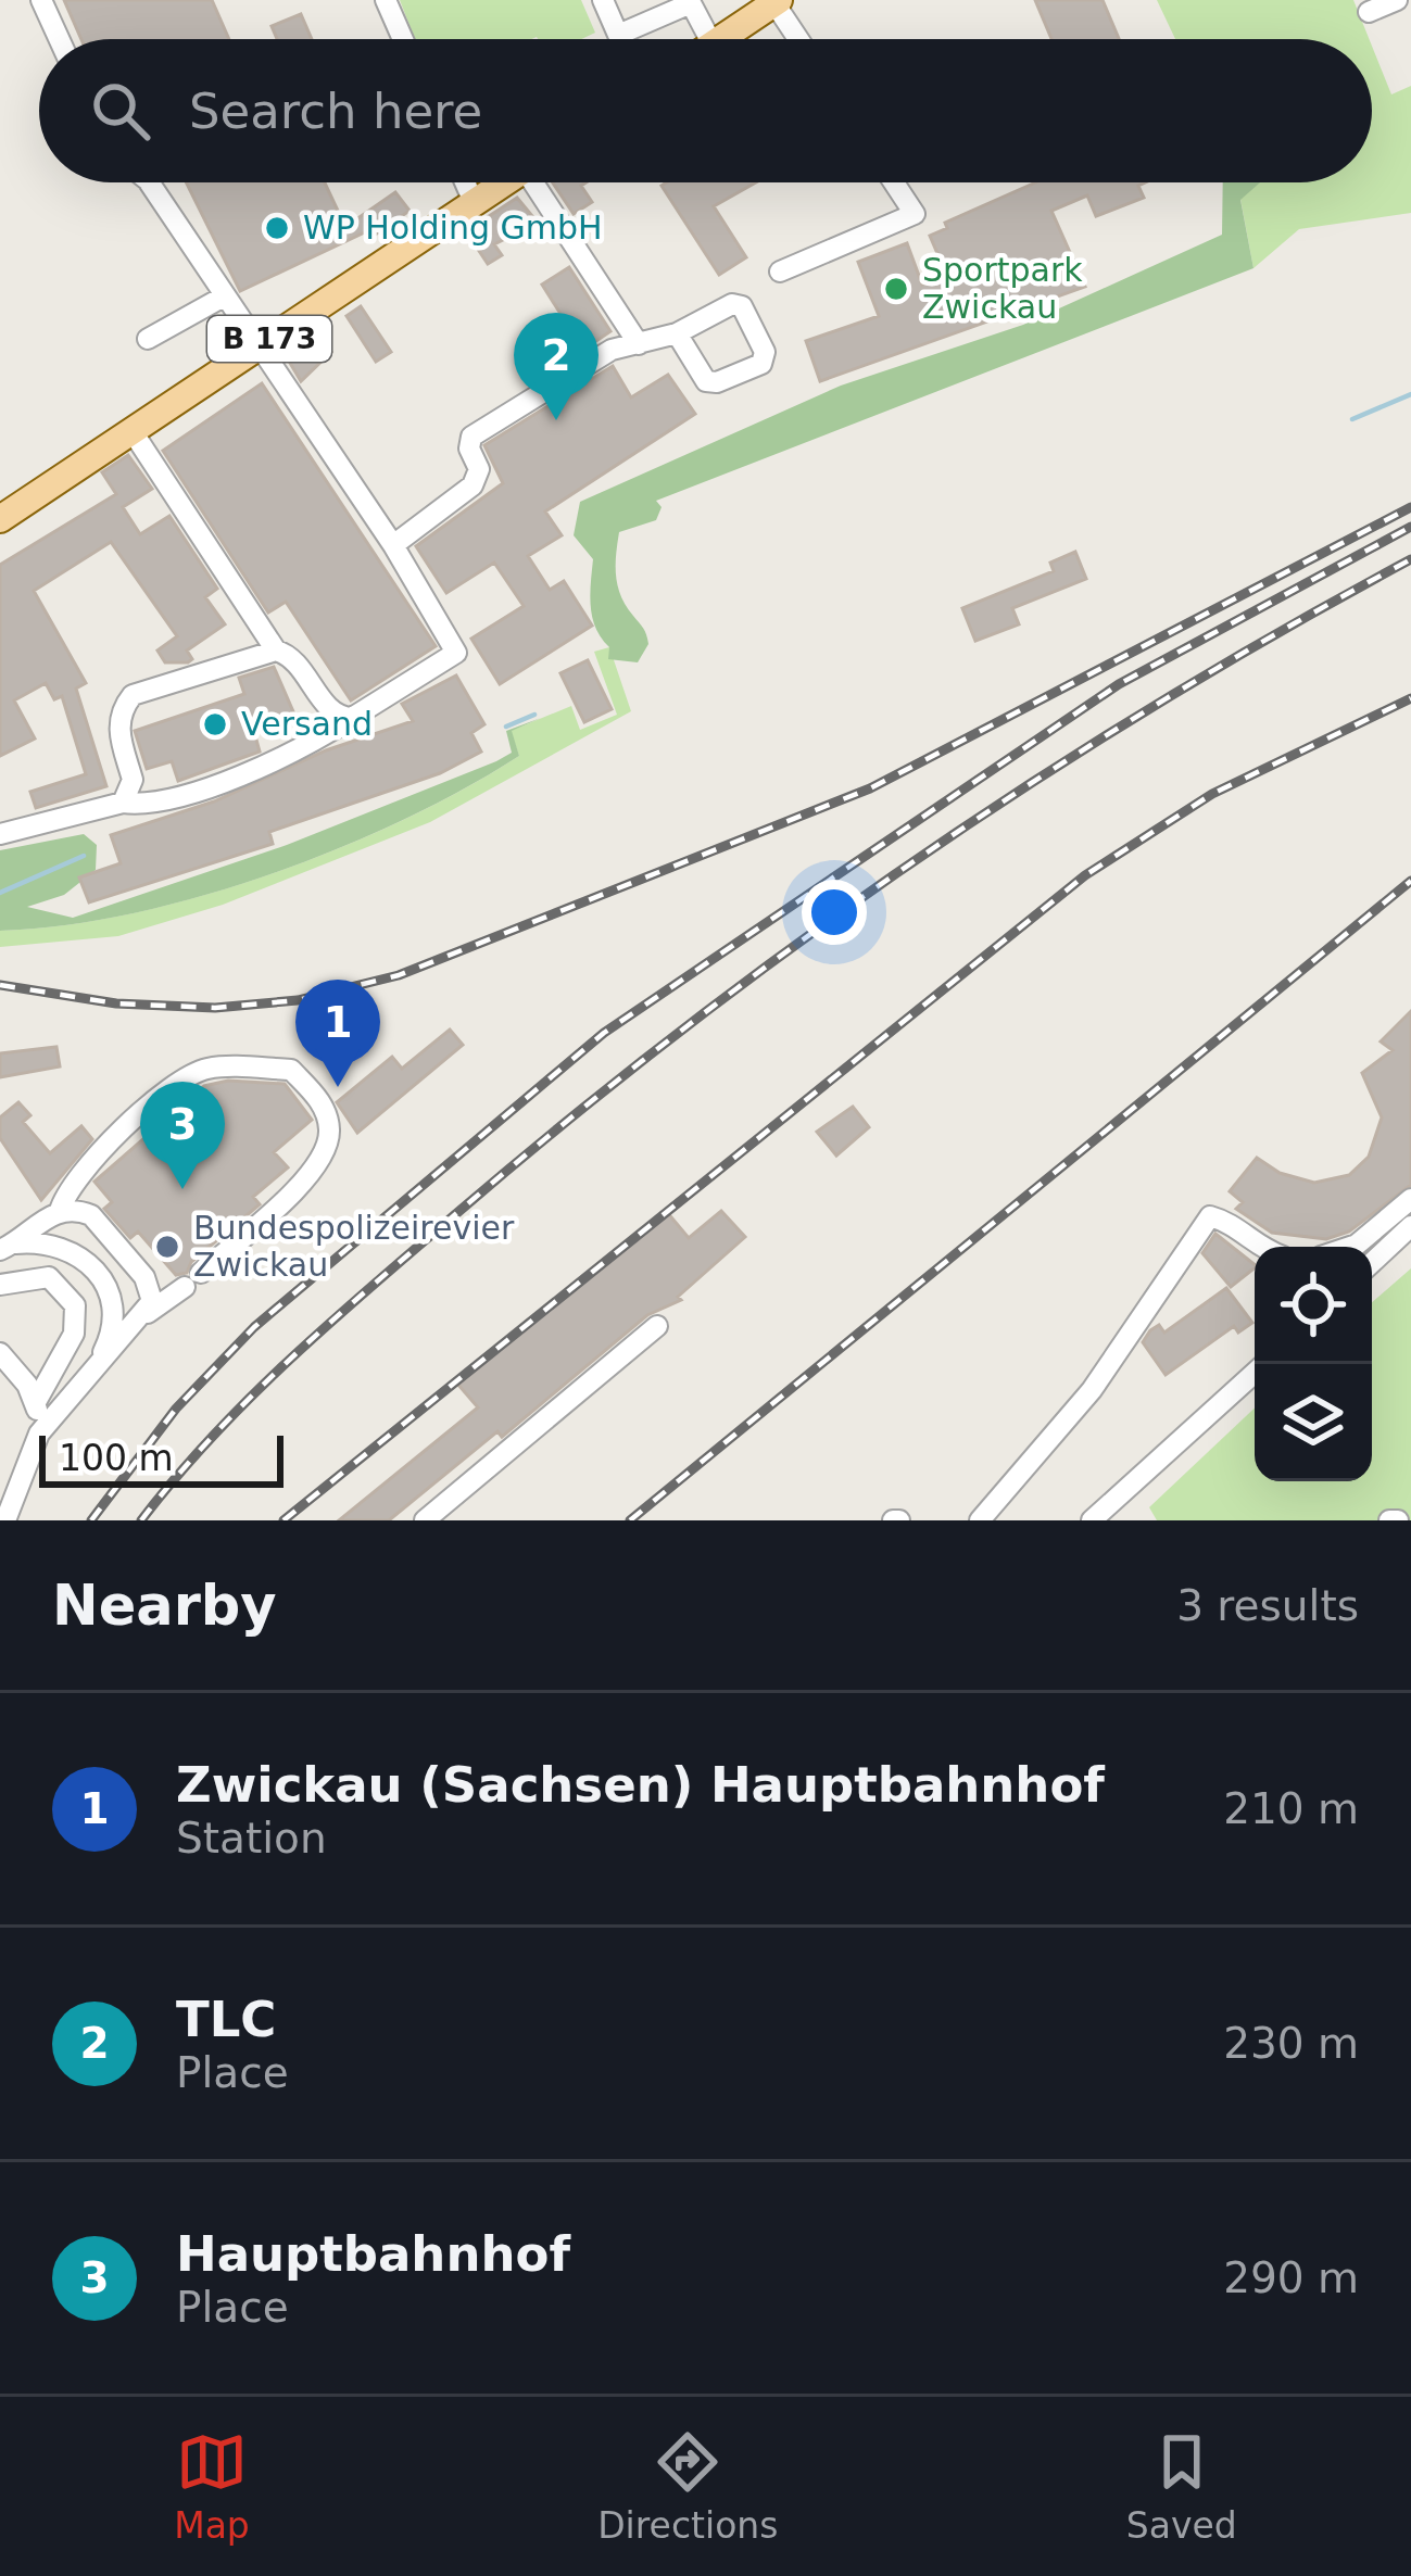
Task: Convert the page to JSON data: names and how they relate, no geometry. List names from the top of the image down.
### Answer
{
  "streets": {
    "main road": ["B 173"]
  },
  "places": [
    "WP Holding GmbH",
    "Sportpark Zwickau",
    "Versand",
    "Bundespolizeirevier Zwickau"
  ],
  "scale_bar": "100 m",
  "page": {
    "search": "Search here",
    "pins": ["2", "1", "3"],
    "scale": "100 m",
    "heading": ["Nearby", "3 results"],
    "list": [
      {
        "mark": "1",
        "name": "Zwickau (Sachsen) Hauptbahnhof",
        "note": "Station",
        "value": "210 m"
      },
      {
        "mark": "2",
        "name": "TLC",
        "note": "Place",
        "value": "230 m"
      },
      {
        "mark": "3",
        "name": "Hauptbahnhof",
        "note": "Place",
        "value": "290 m"
      }
    ],
    "nav": ["Map", "Directions", "Saved"]
  }
}
